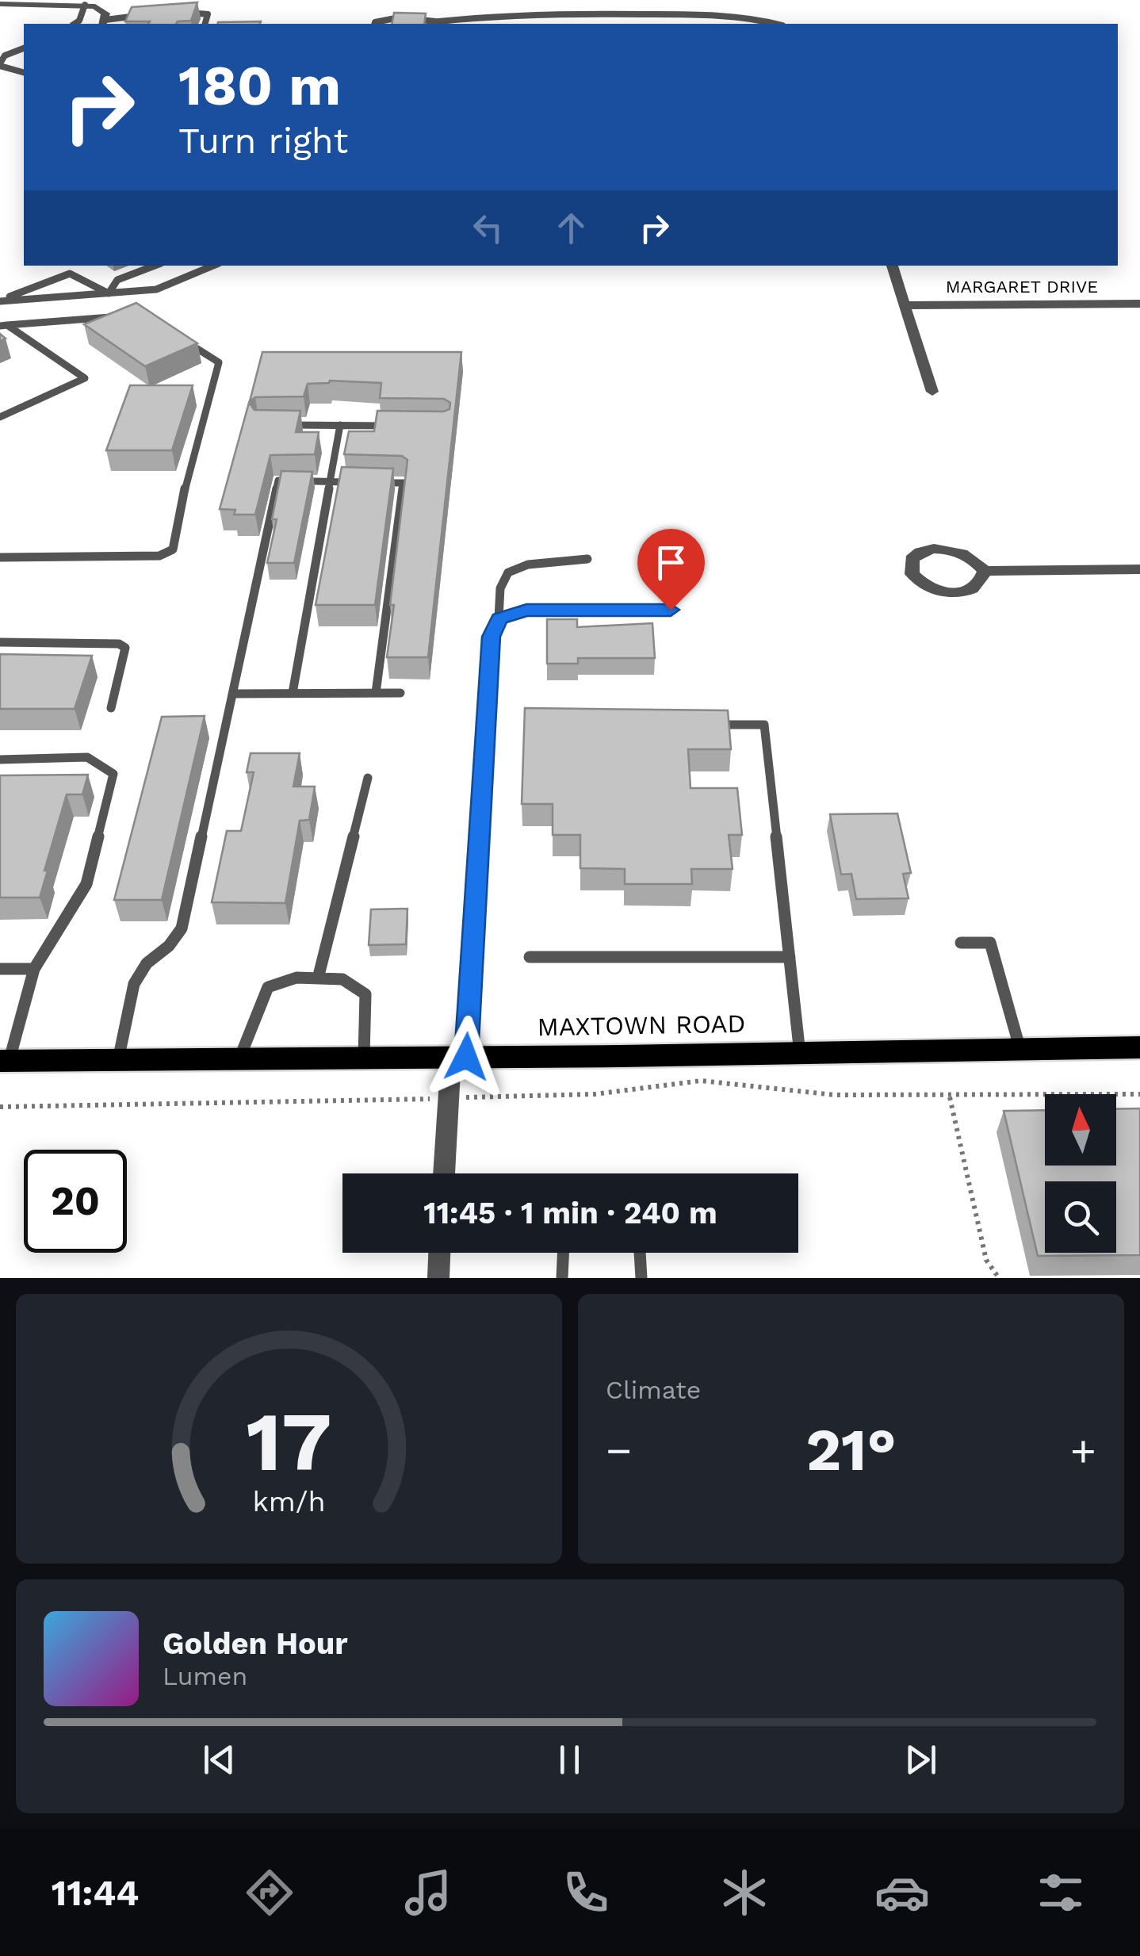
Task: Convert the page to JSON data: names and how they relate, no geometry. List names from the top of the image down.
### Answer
{
  "streets": {
    "main road": ["MAXTOWN ROAD"],
    "street": ["MARGARET DRIVE"]
  },
  "north": "top",
  "page": {
    "turn": ["180 m", "Turn right"],
    "limit": "20",
    "trip": "11:45 · 1 min · 240 m",
    "tile": "Climate",
    "heat": ["−", "21°", "+"],
    "song": ["Golden Hour", "Lumen"],
    "tabs": "11:44",
    "gauge": ["17", "km/h"]
  }
}
